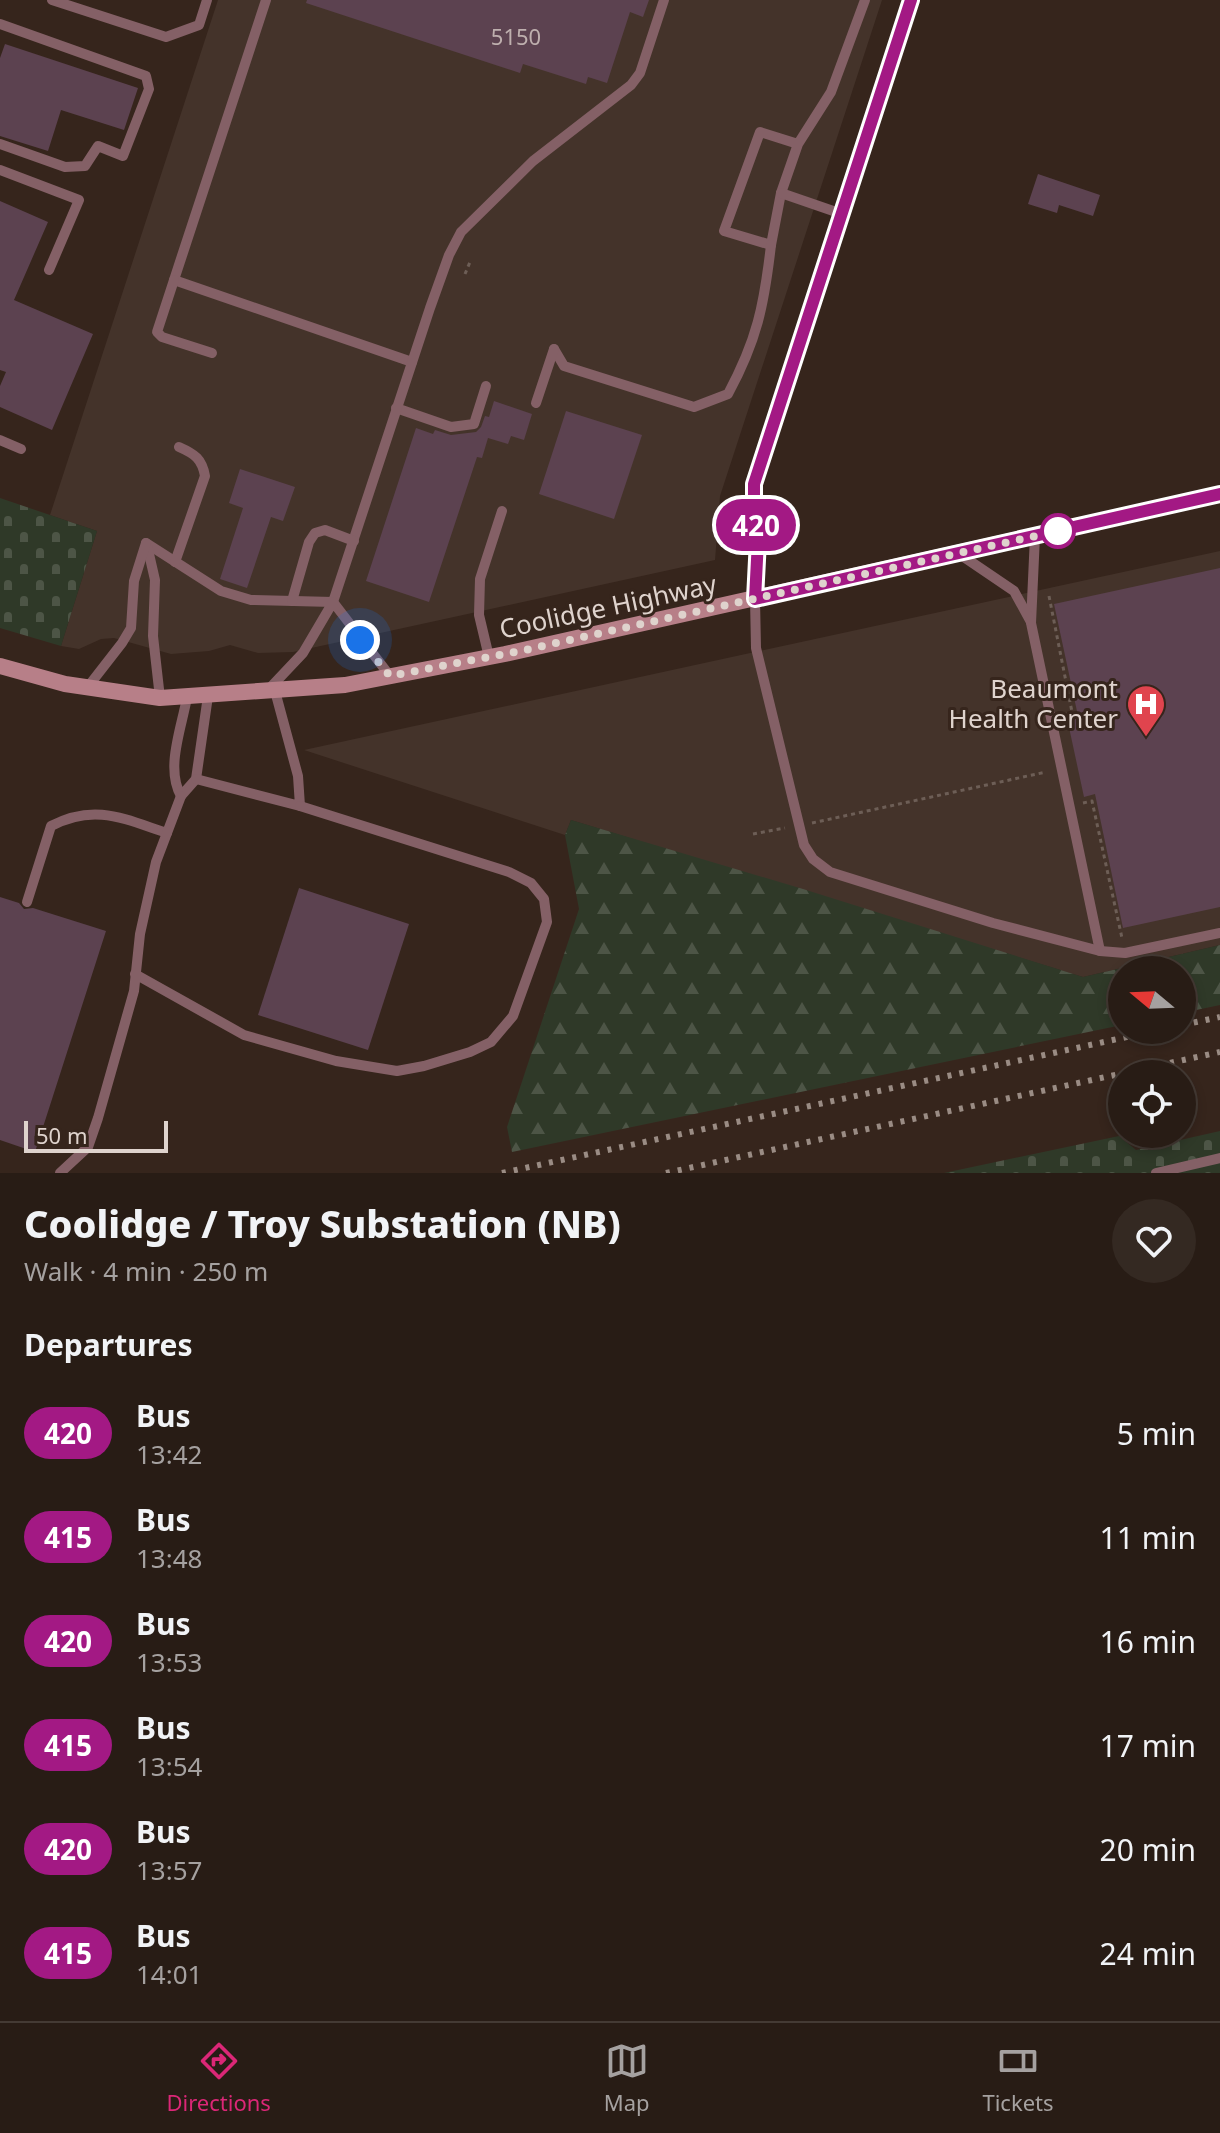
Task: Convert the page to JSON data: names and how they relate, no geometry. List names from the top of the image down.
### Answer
{
  "streets": {
    "main road": ["Coolidge Highway"]
  },
  "places": {
    "hospital": ["Beaumont Health Center"]
  },
  "lines": ["bus line 420"],
  "house_numbers": ["5150"],
  "scale_bar": "50 m",
  "north": "left",
  "page": {
    "on_map": "420",
    "scale": "50 m",
    "heading": [
      ["Coolidge / Troy Substation (NB)", "Walk · 4 min · 250 m"],
      "Departures"
    ],
    "list": [
      {
        "mark": "420",
        "name": "Bus",
        "note": "13:42",
        "value": "5 min"
      },
      {
        "mark": "415",
        "name": "Bus",
        "note": "13:48",
        "value": "11 min"
      },
      {
        "mark": "420",
        "name": "Bus",
        "note": "13:53",
        "value": "16 min"
      },
      {
        "mark": "415",
        "name": "Bus",
        "note": "13:54",
        "value": "17 min"
      },
      {
        "mark": "420",
        "name": "Bus",
        "note": "13:57",
        "value": "20 min"
      },
      {
        "mark": "415",
        "name": "Bus",
        "note": "14:01",
        "value": "24 min"
      }
    ],
    "tabs": ["Directions", "Map", "Tickets"]
  }
}
